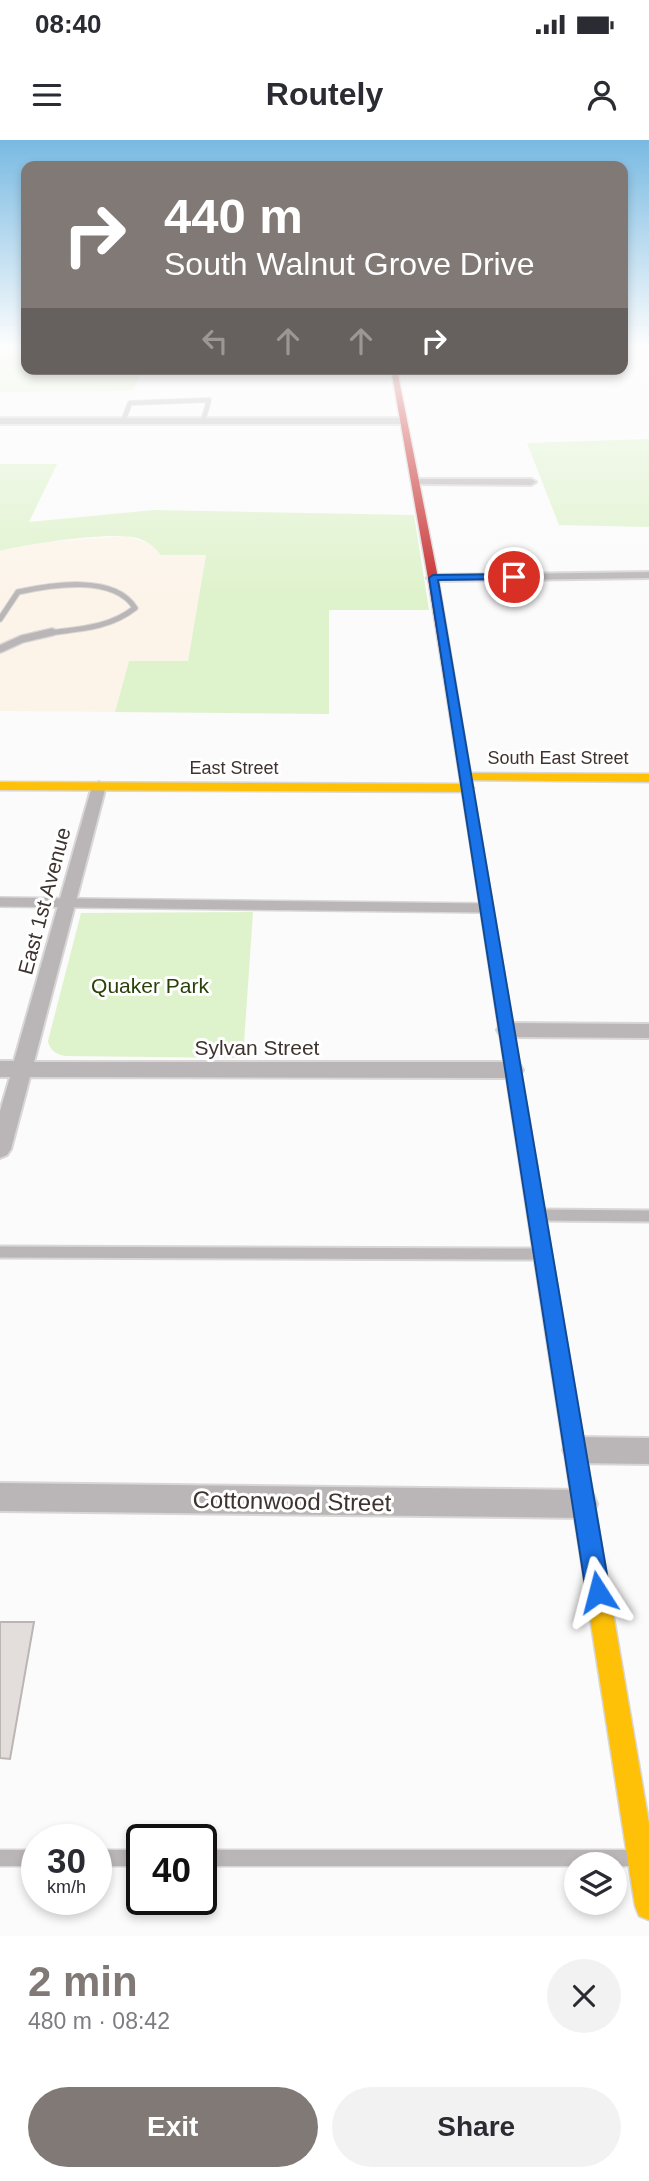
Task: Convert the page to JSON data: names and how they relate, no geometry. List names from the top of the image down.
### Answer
{
  "streets": {
    "street": [
      "South East Street",
      "East Street",
      "East 1st Avenue",
      "Sylvan Street",
      "Cottonwood Street"
    ]
  },
  "crossings": [
    ["South East Street", "East Street"],
    ["East Street", "East 1st Avenue"],
    ["East 1st Avenue", "Sylvan Street"]
  ],
  "parks": ["Quaker Park"],
  "page": {
    "status": "08:40",
    "header": "Routely",
    "turn": ["440 m", "South Walnut Grove Drive"],
    "speed": "30 km/h",
    "limit": "40",
    "heading": ["2 min", "480 m · 08:42"],
    "buttons": ["Exit", "Share"]
  }
}
